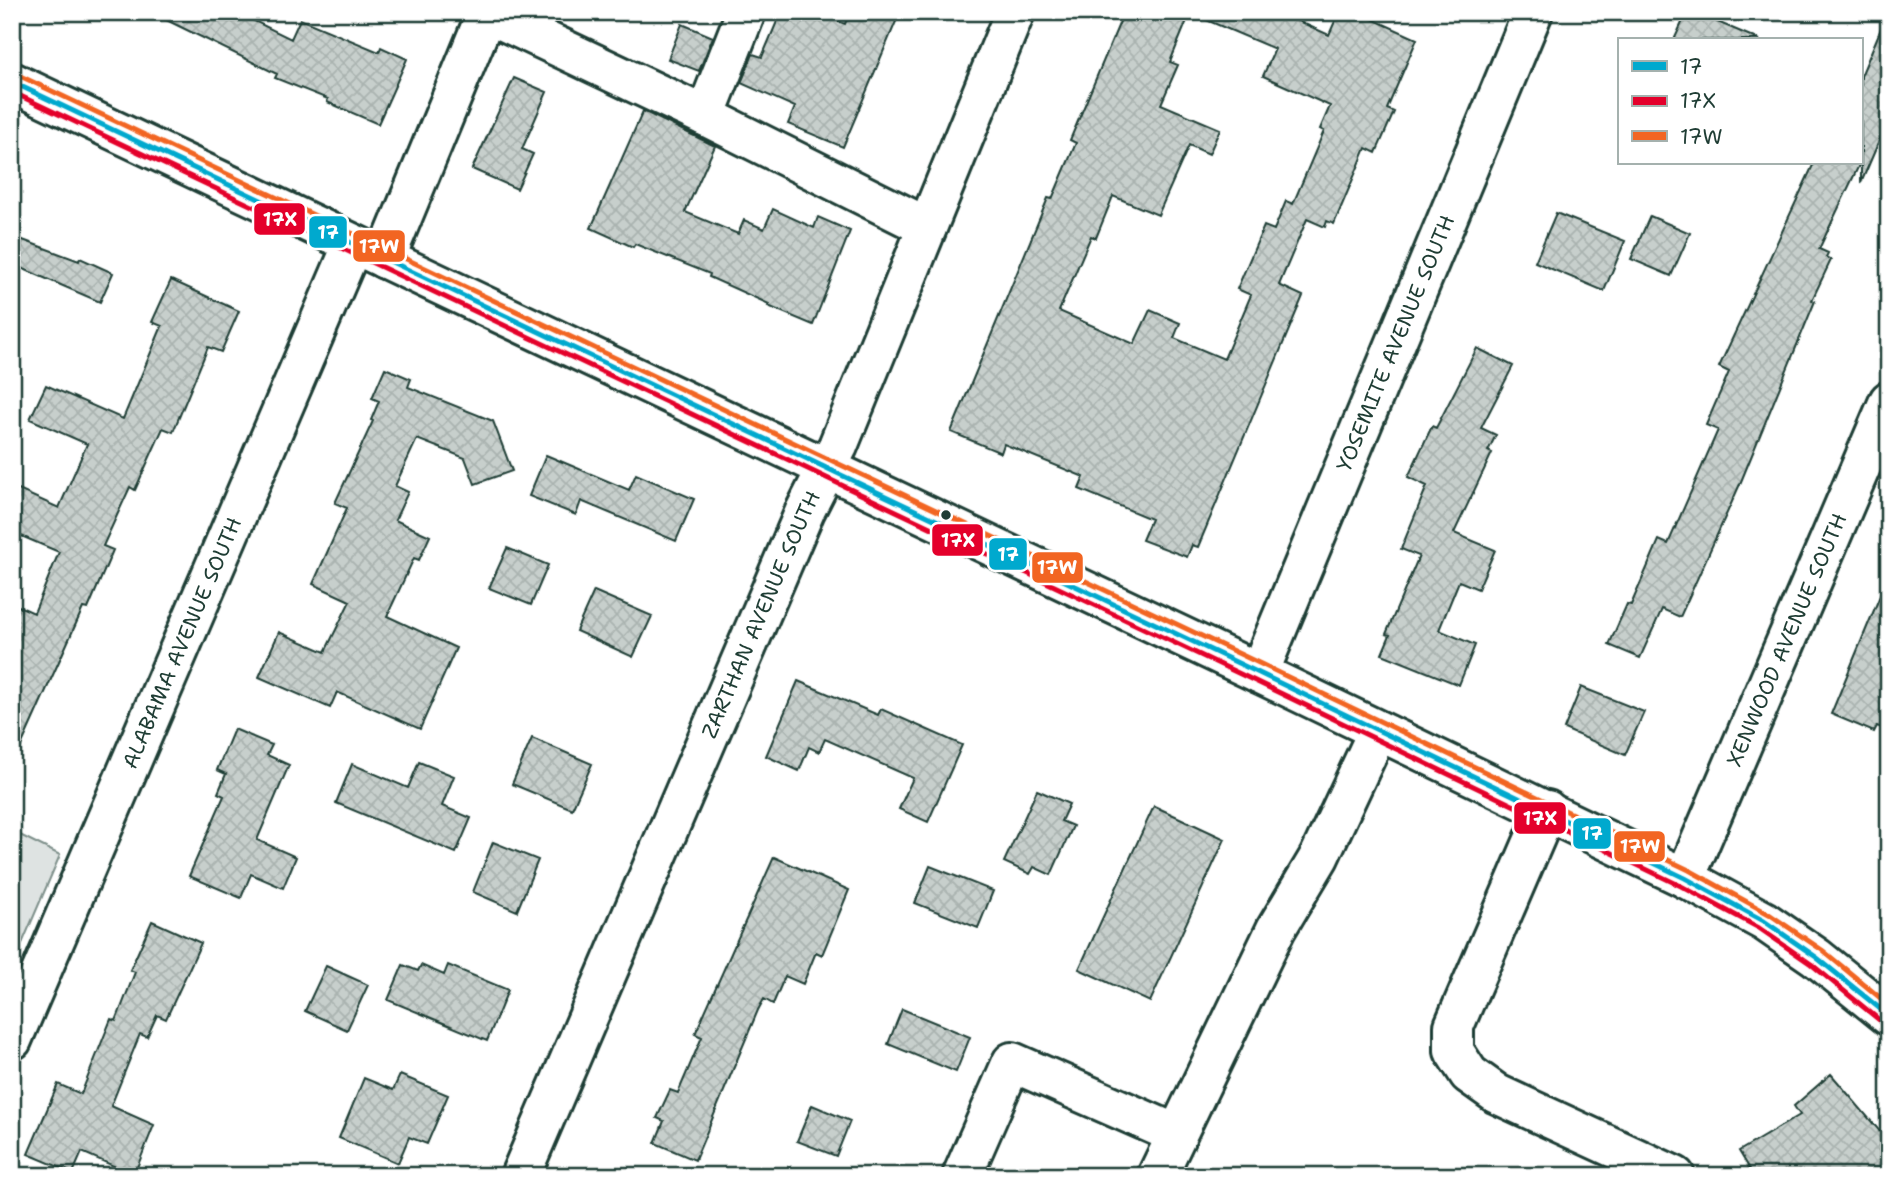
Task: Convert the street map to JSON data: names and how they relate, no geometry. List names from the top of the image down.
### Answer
{
  "streets": {
    "street": [
      "YOSEMITE AVENUE SOUTH",
      "ZARTHAN AVENUE SOUTH",
      "XENWOOD AVENUE SOUTH",
      "ALABAMA AVENUE SOUTH"
    ]
  },
  "lines": ["transit line 17W", "transit line 17", "transit line 17X"],
  "legend": ["17", "17X", "17W"]
}
